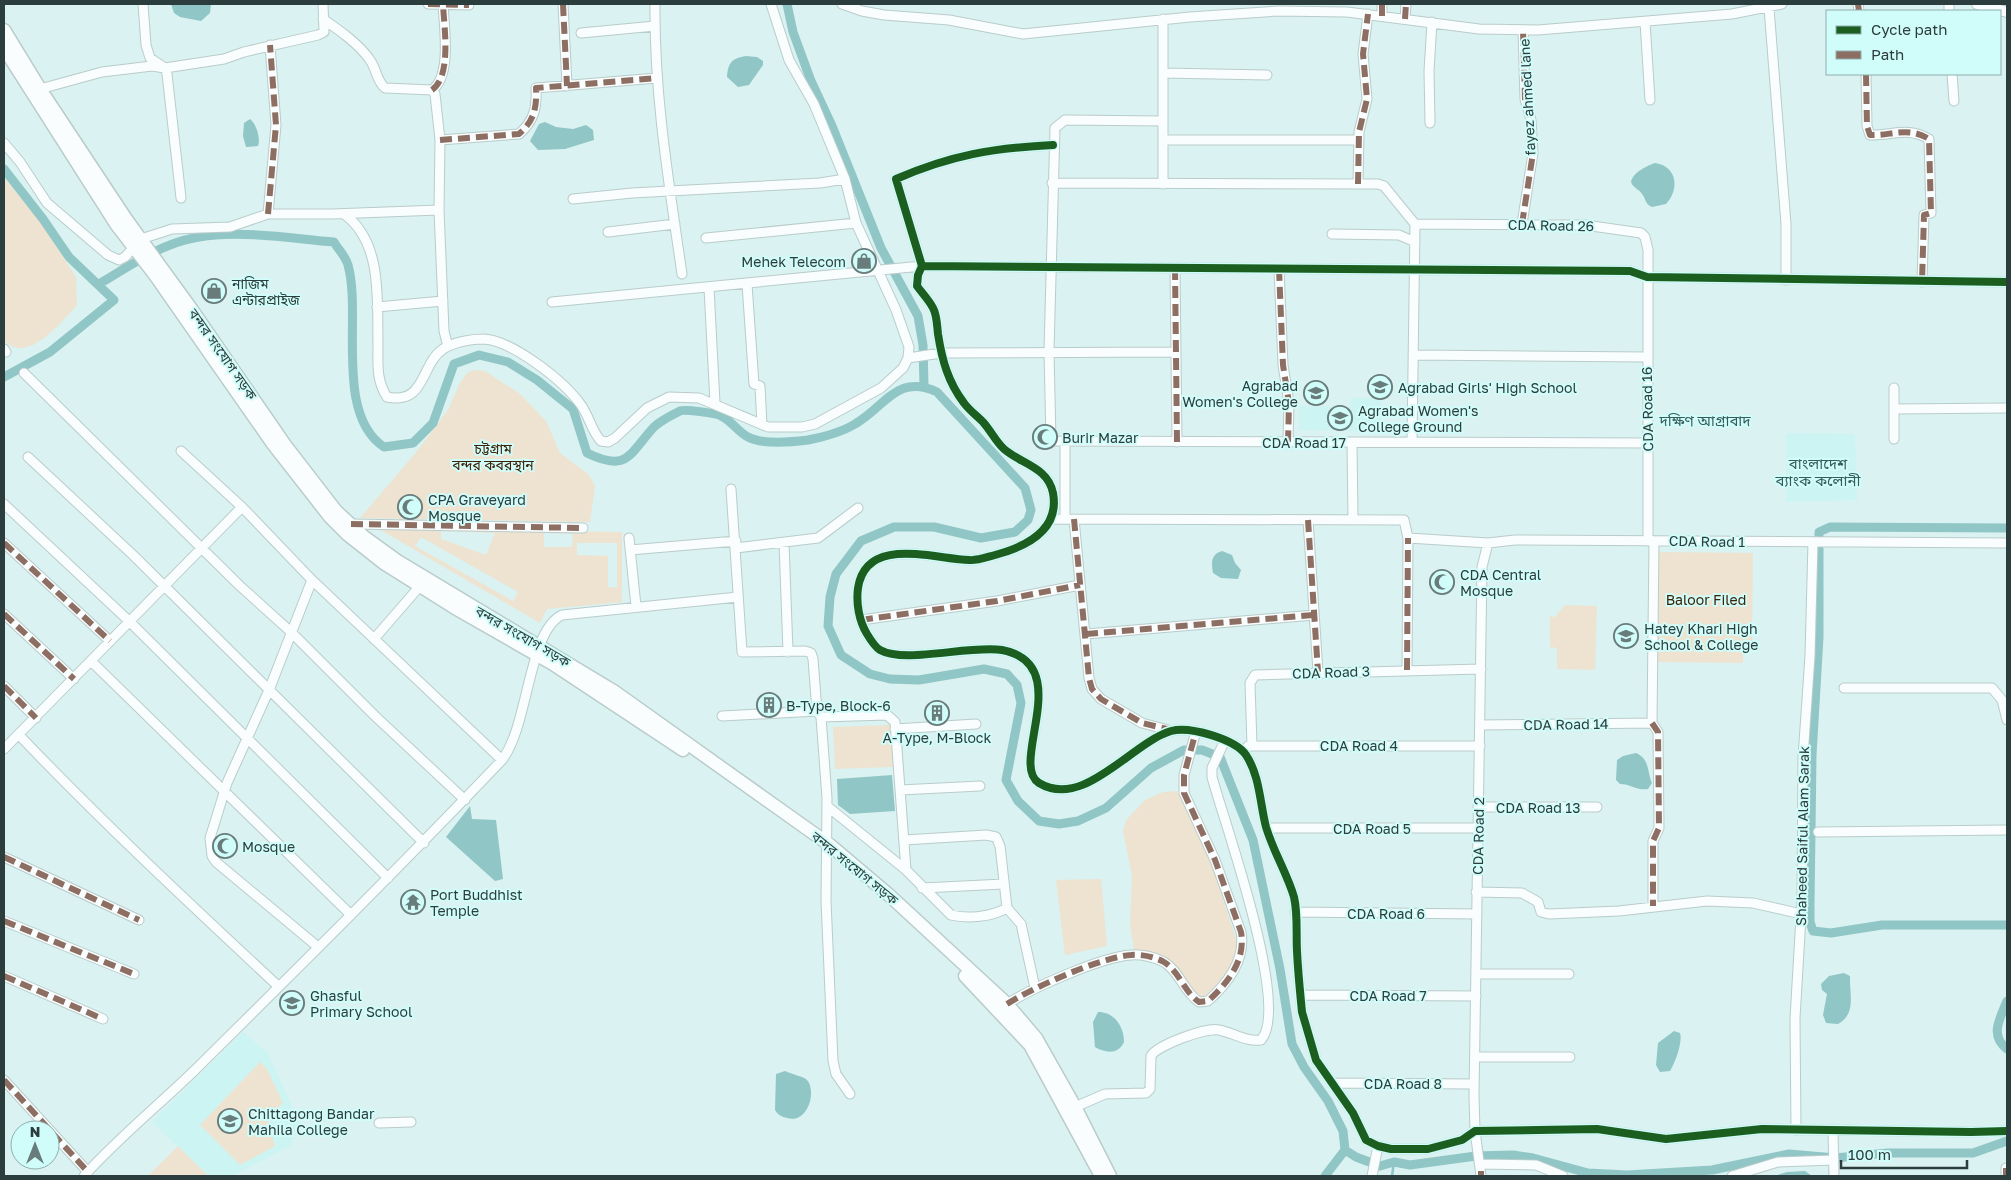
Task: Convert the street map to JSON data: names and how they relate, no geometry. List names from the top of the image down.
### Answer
{
  "streets": {
    "highway": ["বন্দর সংযোগ সড়ক"],
    "street": [
      "fayez ahmed lane",
      "CDA Road 26",
      "CDA Road 16",
      "CDA Road 17",
      "CDA Road 1",
      "CDA Road 3",
      "CDA Road 14",
      "CDA Road 4",
      "CDA Road 13",
      "CDA Road 5",
      "CDA Road 2",
      "Shaheed Saiful Alam Sarak",
      "CDA Road 6",
      "CDA Road 7",
      "CDA Road 8"
    ]
  },
  "crossings": [
    ["fayez ahmed lane", "CDA Road 26"],
    ["CDA Road 26", "CDA Road 16"],
    ["CDA Road 16", "CDA Road 17"],
    ["CDA Road 16", "CDA Road 1"],
    ["CDA Road 16", "CDA Road 14"],
    ["CDA Road 1", "CDA Road 2"],
    ["CDA Road 1", "Shaheed Saiful Alam Sarak"],
    ["CDA Road 3", "CDA Road 4"],
    ["CDA Road 3", "CDA Road 2"],
    ["CDA Road 14", "CDA Road 2"],
    ["CDA Road 4", "CDA Road 2"],
    ["CDA Road 13", "CDA Road 2"],
    ["CDA Road 5", "CDA Road 2"],
    ["CDA Road 2", "CDA Road 6"],
    ["CDA Road 2", "CDA Road 7"],
    ["CDA Road 2", "CDA Road 8"]
  ],
  "districts": ["দক্ষিণ আগ্রাবাদ", "বাংলাদেশ ব্যাংক কলোনী"],
  "parks": ["চট্টগ্রাম বন্দর কবরস্থান", "Baloor Filed"],
  "places": {
    "shop": ["Mehek Telecom", "নাজিম এন্টারপ্রাইজ"],
    "school or university": [
      "Agrabad Girls' High School",
      "Agrabad Women's College",
      "Agrabad Women's College Ground",
      "Hatey Khari High School & College",
      "Ghasful Primary School",
      "Chittagong Bandar Mahila College"
    ],
    "mosque": [
      "Burir Mazar",
      "CPA Graveyard Mosque",
      "CDA Central Mosque",
      "Mosque"
    ],
    "building": ["B-Type, Block-6", "A-Type, M-Block"],
    "temple": ["Port Buddhist Temple"]
  },
  "legend": ["Cycle path", "Path"],
  "scale_bar": "100 m",
  "north": "top"
}
